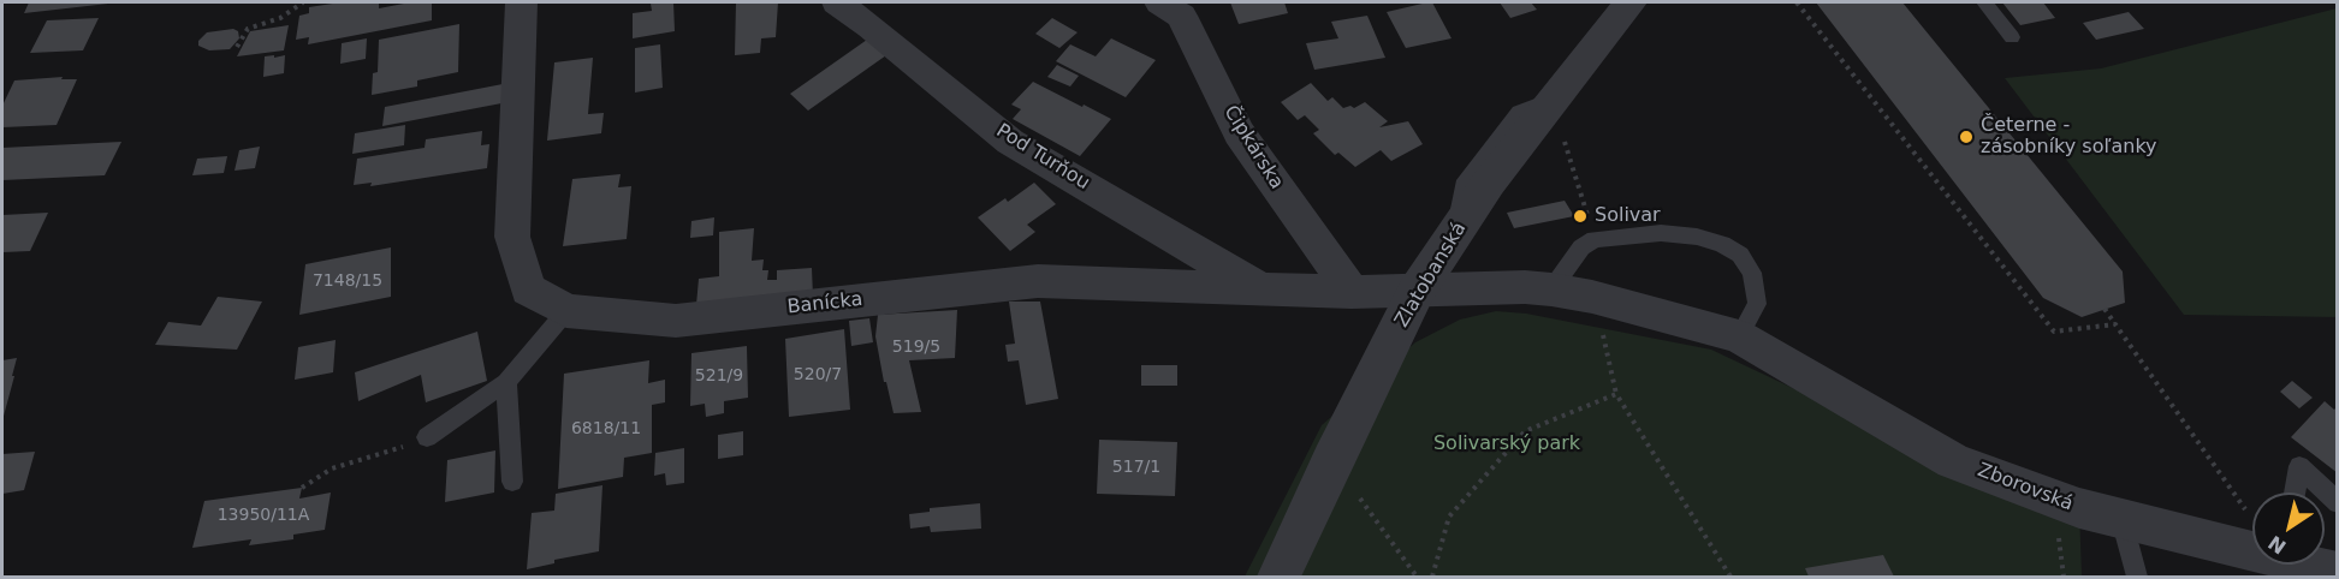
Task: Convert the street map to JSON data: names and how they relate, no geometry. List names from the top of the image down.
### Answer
{
  "streets": {
    "street": [
      "Čipkárska",
      "Pod Turňou",
      "Zlatobanská",
      "Banícka",
      "Zborovská"
    ]
  },
  "crossings": [
    ["Čipkárska", "Banícka"],
    ["Pod Turňou", "Banícka"],
    ["Zlatobanská", "Banícka"],
    ["Zlatobanská", "Zborovská"],
    ["Banícka", "Zborovská"]
  ],
  "parks": ["Solivarský park"],
  "places": ["Četerne - zásobníky soľanky", "Solivar"],
  "house_numbers": [
    "7148/15",
    "519/5",
    "520/7",
    "521/9",
    "6818/11",
    "517/1",
    "13950/11A"
  ],
  "north": "bottom left"
}
